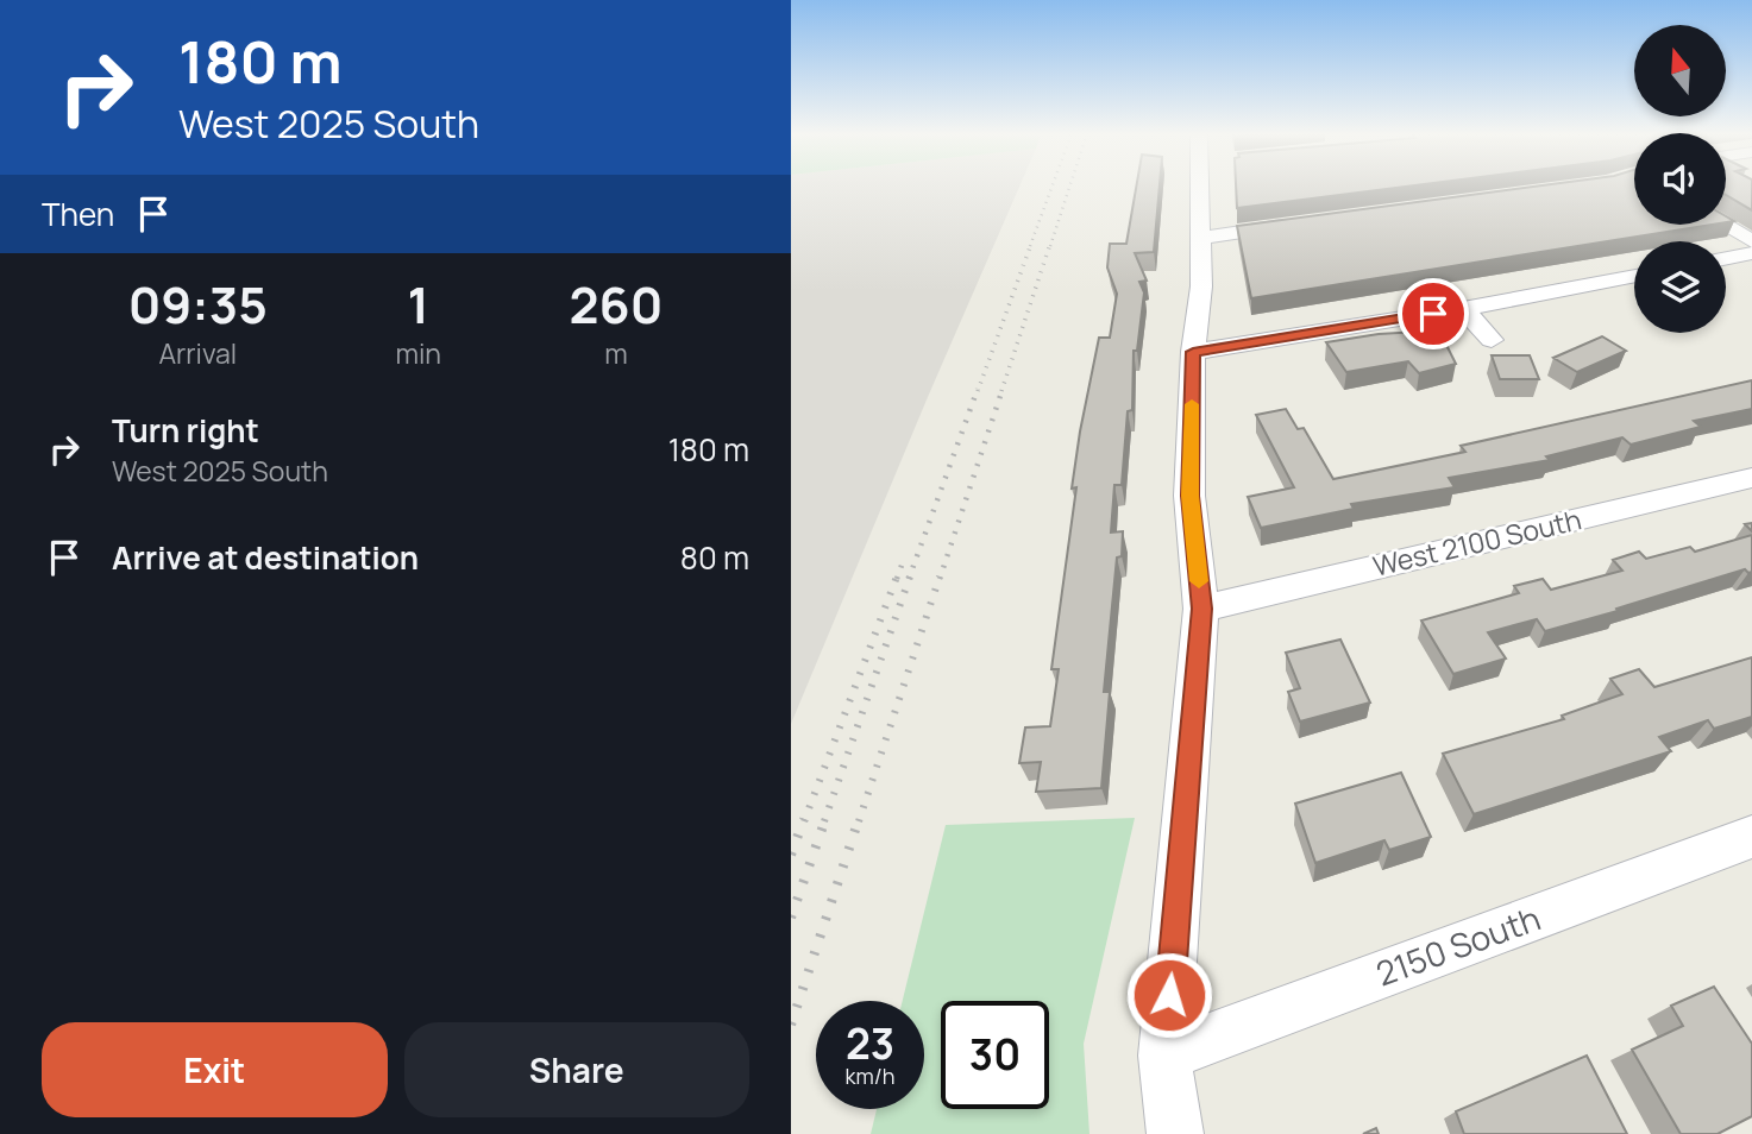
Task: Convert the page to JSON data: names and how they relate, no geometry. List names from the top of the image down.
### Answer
{
  "streets": {
    "street": ["West 2100 South", "2150 South"]
  },
  "north": "top",
  "page": {
    "turn": ["180 m", "West 2025 South"],
    "then": "Then",
    "eta": [
      "09:35",
      "Arrival",
      "1",
      "min",
      "260",
      "m"
    ],
    "list": [
      {
        "name": "Turn right",
        "note": "West 2025 South",
        "value": "180 m"
      },
      {
        "name": "Arrive at destination",
        "value": "80 m"
      }
    ],
    "speed": "23 km/h",
    "limit": "30",
    "buttons": ["Exit", "Share"]
  }
}
